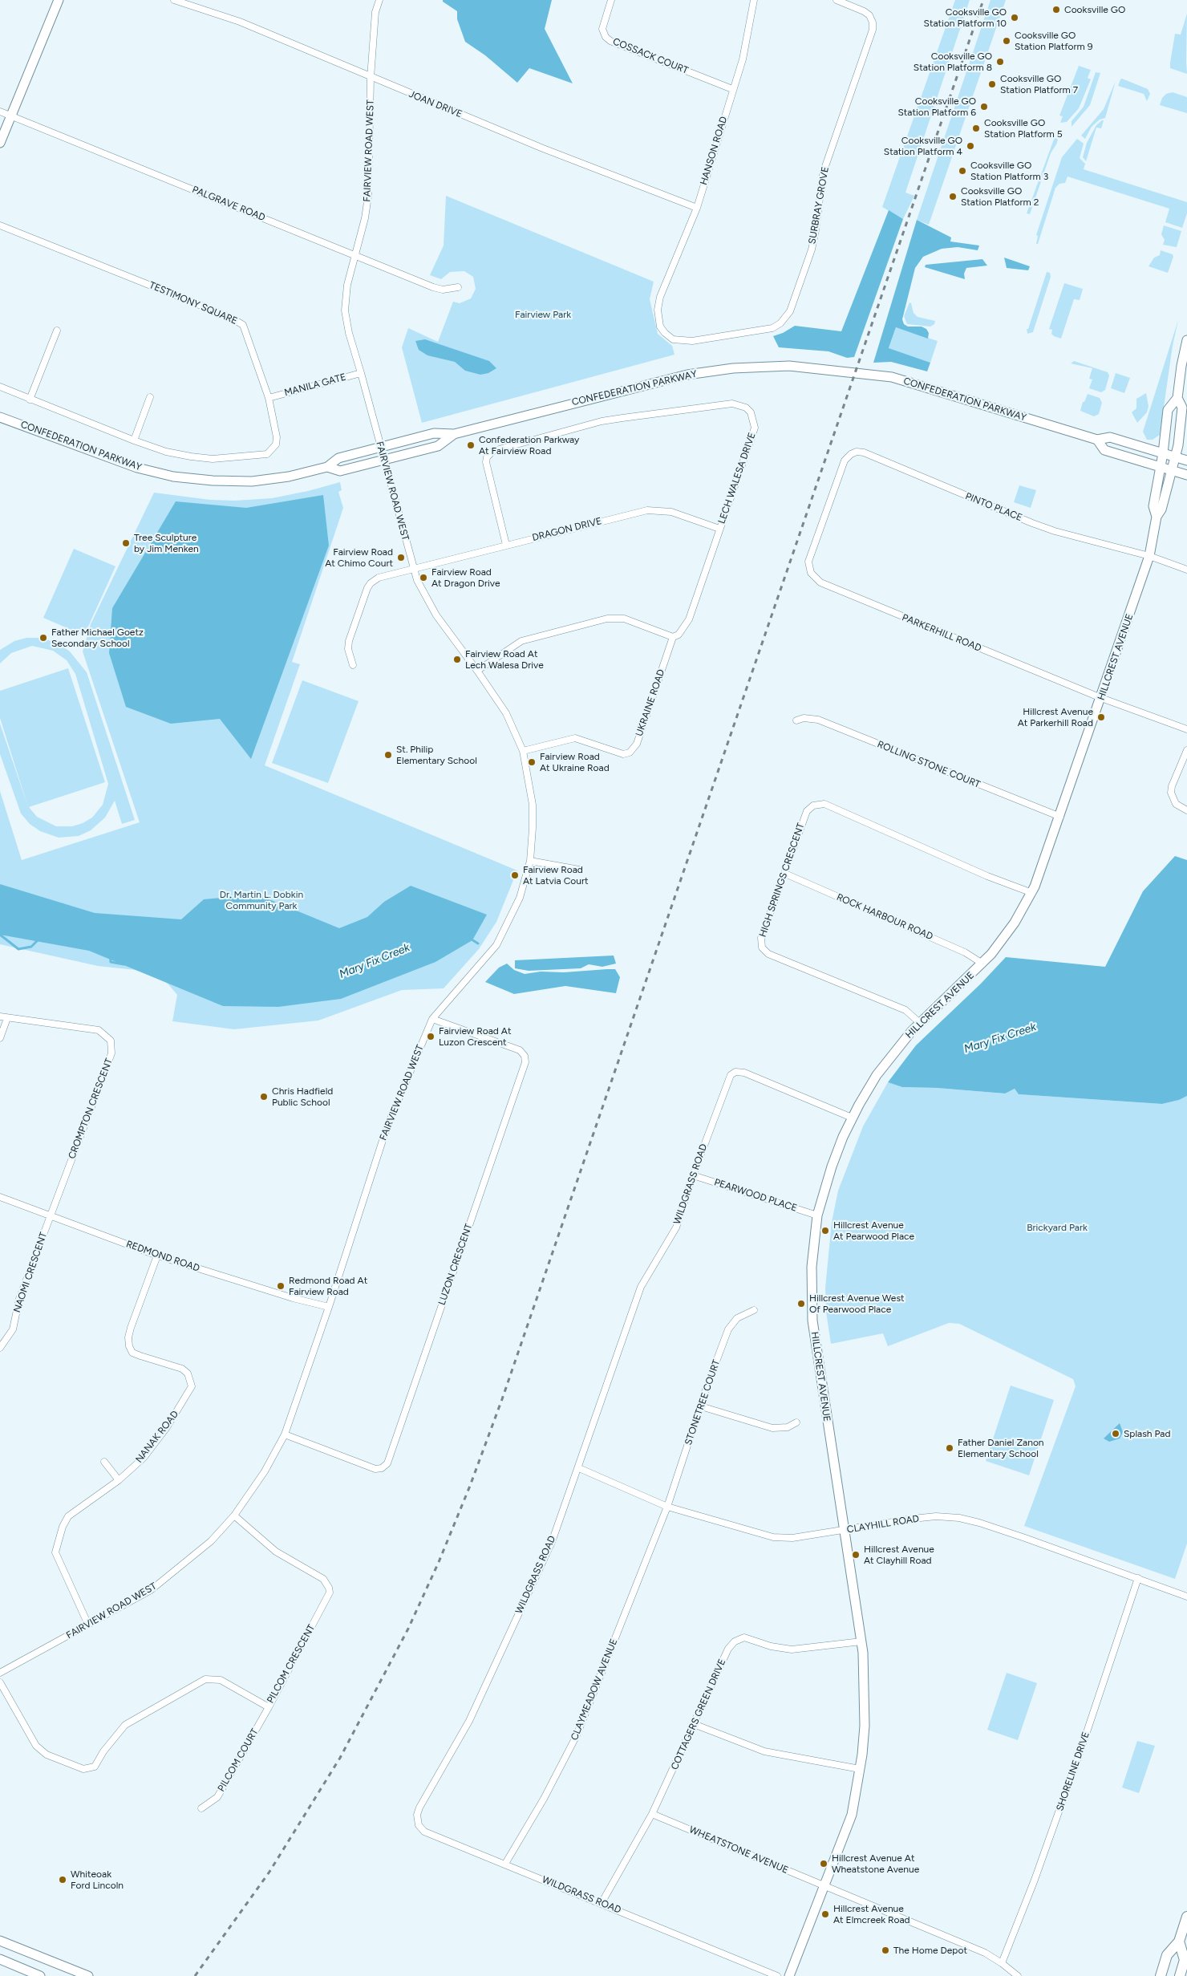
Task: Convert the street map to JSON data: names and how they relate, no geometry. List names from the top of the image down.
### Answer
{
  "streets": {
    "street": [
      "COSSACK COURT",
      "JOAN DRIVE",
      "FAIRVIEW ROAD WEST",
      "HANSON ROAD",
      "PALGRAVE ROAD",
      "SURBRAY GROVE",
      "TESTIMONY SQUARE",
      "MANILA GATE",
      "CONFEDERATION PARKWAY",
      "LECH WALESA DRIVE",
      "PINTO PLACE",
      "DRAGON DRIVE",
      "PARKERHILL ROAD",
      "HILLCREST AVENUE",
      "UKRAINE ROAD",
      "ROLLING STONE COURT",
      "HIGH SPRINGS CRESCENT",
      "ROCK HARBOUR ROAD",
      "CROMPTON CRESCENT",
      "WILDGRASS ROAD",
      "PEARWOOD PLACE",
      "REDMOND ROAD",
      "LUZON CRESCENT",
      "NAOMI CRESCENT",
      "STONETREE COURT",
      "NANAK ROAD",
      "CLAYHILL ROAD",
      "PILCOM CRESCENT",
      "CLAYMEADOW AVENUE",
      "COTTAGERS GREEN DRIVE",
      "PILCOM COURT",
      "SHORELINE DRIVE",
      "WHEATSTONE AVENUE"
    ]
  },
  "crossings": [
    ["COSSACK COURT", "HANSON ROAD"],
    ["JOAN DRIVE", "FAIRVIEW ROAD WEST"],
    ["JOAN DRIVE", "HANSON ROAD"],
    ["FAIRVIEW ROAD WEST", "PALGRAVE ROAD"],
    ["FAIRVIEW ROAD WEST", "MANILA GATE"],
    ["FAIRVIEW ROAD WEST", "CONFEDERATION PARKWAY"],
    ["FAIRVIEW ROAD WEST", "DRAGON DRIVE"],
    ["FAIRVIEW ROAD WEST", "UKRAINE ROAD"],
    ["FAIRVIEW ROAD WEST", "REDMOND ROAD"],
    ["FAIRVIEW ROAD WEST", "LUZON CRESCENT"],
    ["FAIRVIEW ROAD WEST", "NANAK ROAD"],
    ["FAIRVIEW ROAD WEST", "PILCOM CRESCENT"],
    ["HANSON ROAD", "SURBRAY GROVE"],
    ["TESTIMONY SQUARE", "MANILA GATE"],
    ["CONFEDERATION PARKWAY", "HILLCREST AVENUE"],
    ["LECH WALESA DRIVE", "DRAGON DRIVE"],
    ["LECH WALESA DRIVE", "UKRAINE ROAD"],
    ["PINTO PLACE", "PARKERHILL ROAD"],
    ["PINTO PLACE", "HILLCREST AVENUE"],
    ["PARKERHILL ROAD", "HILLCREST AVENUE"],
    ["HILLCREST AVENUE", "ROLLING STONE COURT"],
    ["HILLCREST AVENUE", "HIGH SPRINGS CRESCENT"],
    ["HILLCREST AVENUE", "ROCK HARBOUR ROAD"],
    ["HILLCREST AVENUE", "WILDGRASS ROAD"],
    ["HILLCREST AVENUE", "PEARWOOD PLACE"],
    ["HILLCREST AVENUE", "CLAYHILL ROAD"],
    ["HILLCREST AVENUE", "COTTAGERS GREEN DRIVE"],
    ["HILLCREST AVENUE", "WHEATSTONE AVENUE"],
    ["HIGH SPRINGS CRESCENT", "ROCK HARBOUR ROAD"],
    ["CROMPTON CRESCENT", "REDMOND ROAD"],
    ["CROMPTON CRESCENT", "NAOMI CRESCENT"],
    ["WILDGRASS ROAD", "PEARWOOD PLACE"],
    ["WILDGRASS ROAD", "CLAYHILL ROAD"],
    ["WILDGRASS ROAD", "CLAYMEADOW AVENUE"],
    ["WILDGRASS ROAD", "COTTAGERS GREEN DRIVE"],
    ["REDMOND ROAD", "NAOMI CRESCENT"],
    ["REDMOND ROAD", "NANAK ROAD"],
    ["STONETREE COURT", "CLAYHILL ROAD"],
    ["STONETREE COURT", "CLAYMEADOW AVENUE"],
    ["CLAYHILL ROAD", "CLAYMEADOW AVENUE"],
    ["CLAYHILL ROAD", "SHORELINE DRIVE"],
    ["PILCOM CRESCENT", "PILCOM COURT"],
    ["COTTAGERS GREEN DRIVE", "WHEATSTONE AVENUE"],
    ["SHORELINE DRIVE", "WHEATSTONE AVENUE"]
  ],
  "water": ["Mary Fix Creek"],
  "parks": ["Fairview Park", "Dr. Martin L. Dobkin Community Park", "Brickyard Park"],
  "places": [
    "Cooksville GO",
    "Cooksville GO Station Platform 10",
    "Cooksville GO Station Platform 9",
    "Cooksville GO Station Platform 8",
    "Cooksville GO Station Platform 7",
    "Cooksville GO Station Platform 6",
    "Cooksville GO Station Platform 5",
    "Cooksville GO Station Platform 4",
    "Cooksville GO Station Platform 3",
    "Cooksville GO Station Platform 2",
    "Confederation Parkway At Fairview Road",
    "Tree Sculpture by Jim Menken",
    "Fairview Road At Chimo Court",
    "Fairview Road At Dragon Drive",
    "Father Michael Goetz Secondary School",
    "Fairview Road At Lech Walesa Drive",
    "Hillcrest Avenue At Parkerhill Road",
    "St. Philip Elementary School",
    "Fairview Road At Ukraine Road",
    "Fairview Road At Latvia Court",
    "Fairview Road At Luzon Crescent",
    "Chris Hadfield Public School",
    "Hillcrest Avenue At Pearwood Place",
    "Redmond Road At Fairview Road",
    "Hillcrest Avenue West Of Pearwood Place",
    "Splash Pad",
    "Father Daniel Zanon Elementary School",
    "Hillcrest Avenue At Clayhill Road",
    "Hillcrest Avenue At Wheatstone Avenue",
    "Whiteoak Ford Lincoln",
    "Hillcrest Avenue At Elmcreek Road",
    "The Home Depot"
  ]
}
